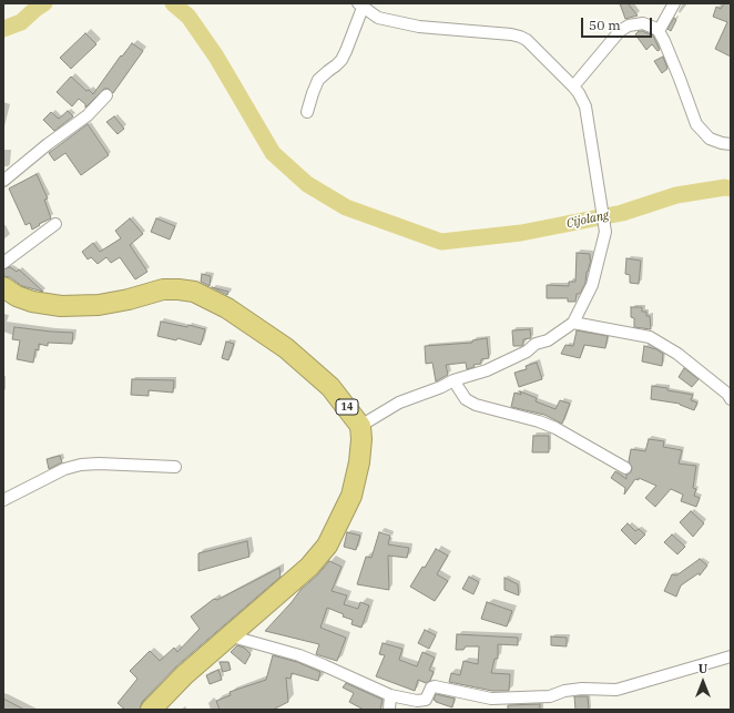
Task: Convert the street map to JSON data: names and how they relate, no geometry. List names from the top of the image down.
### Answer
{
  "streets": {
    "highway": ["14"]
  },
  "water": ["Cijolang"],
  "scale_bar": "50 m",
  "north": "top"
}
